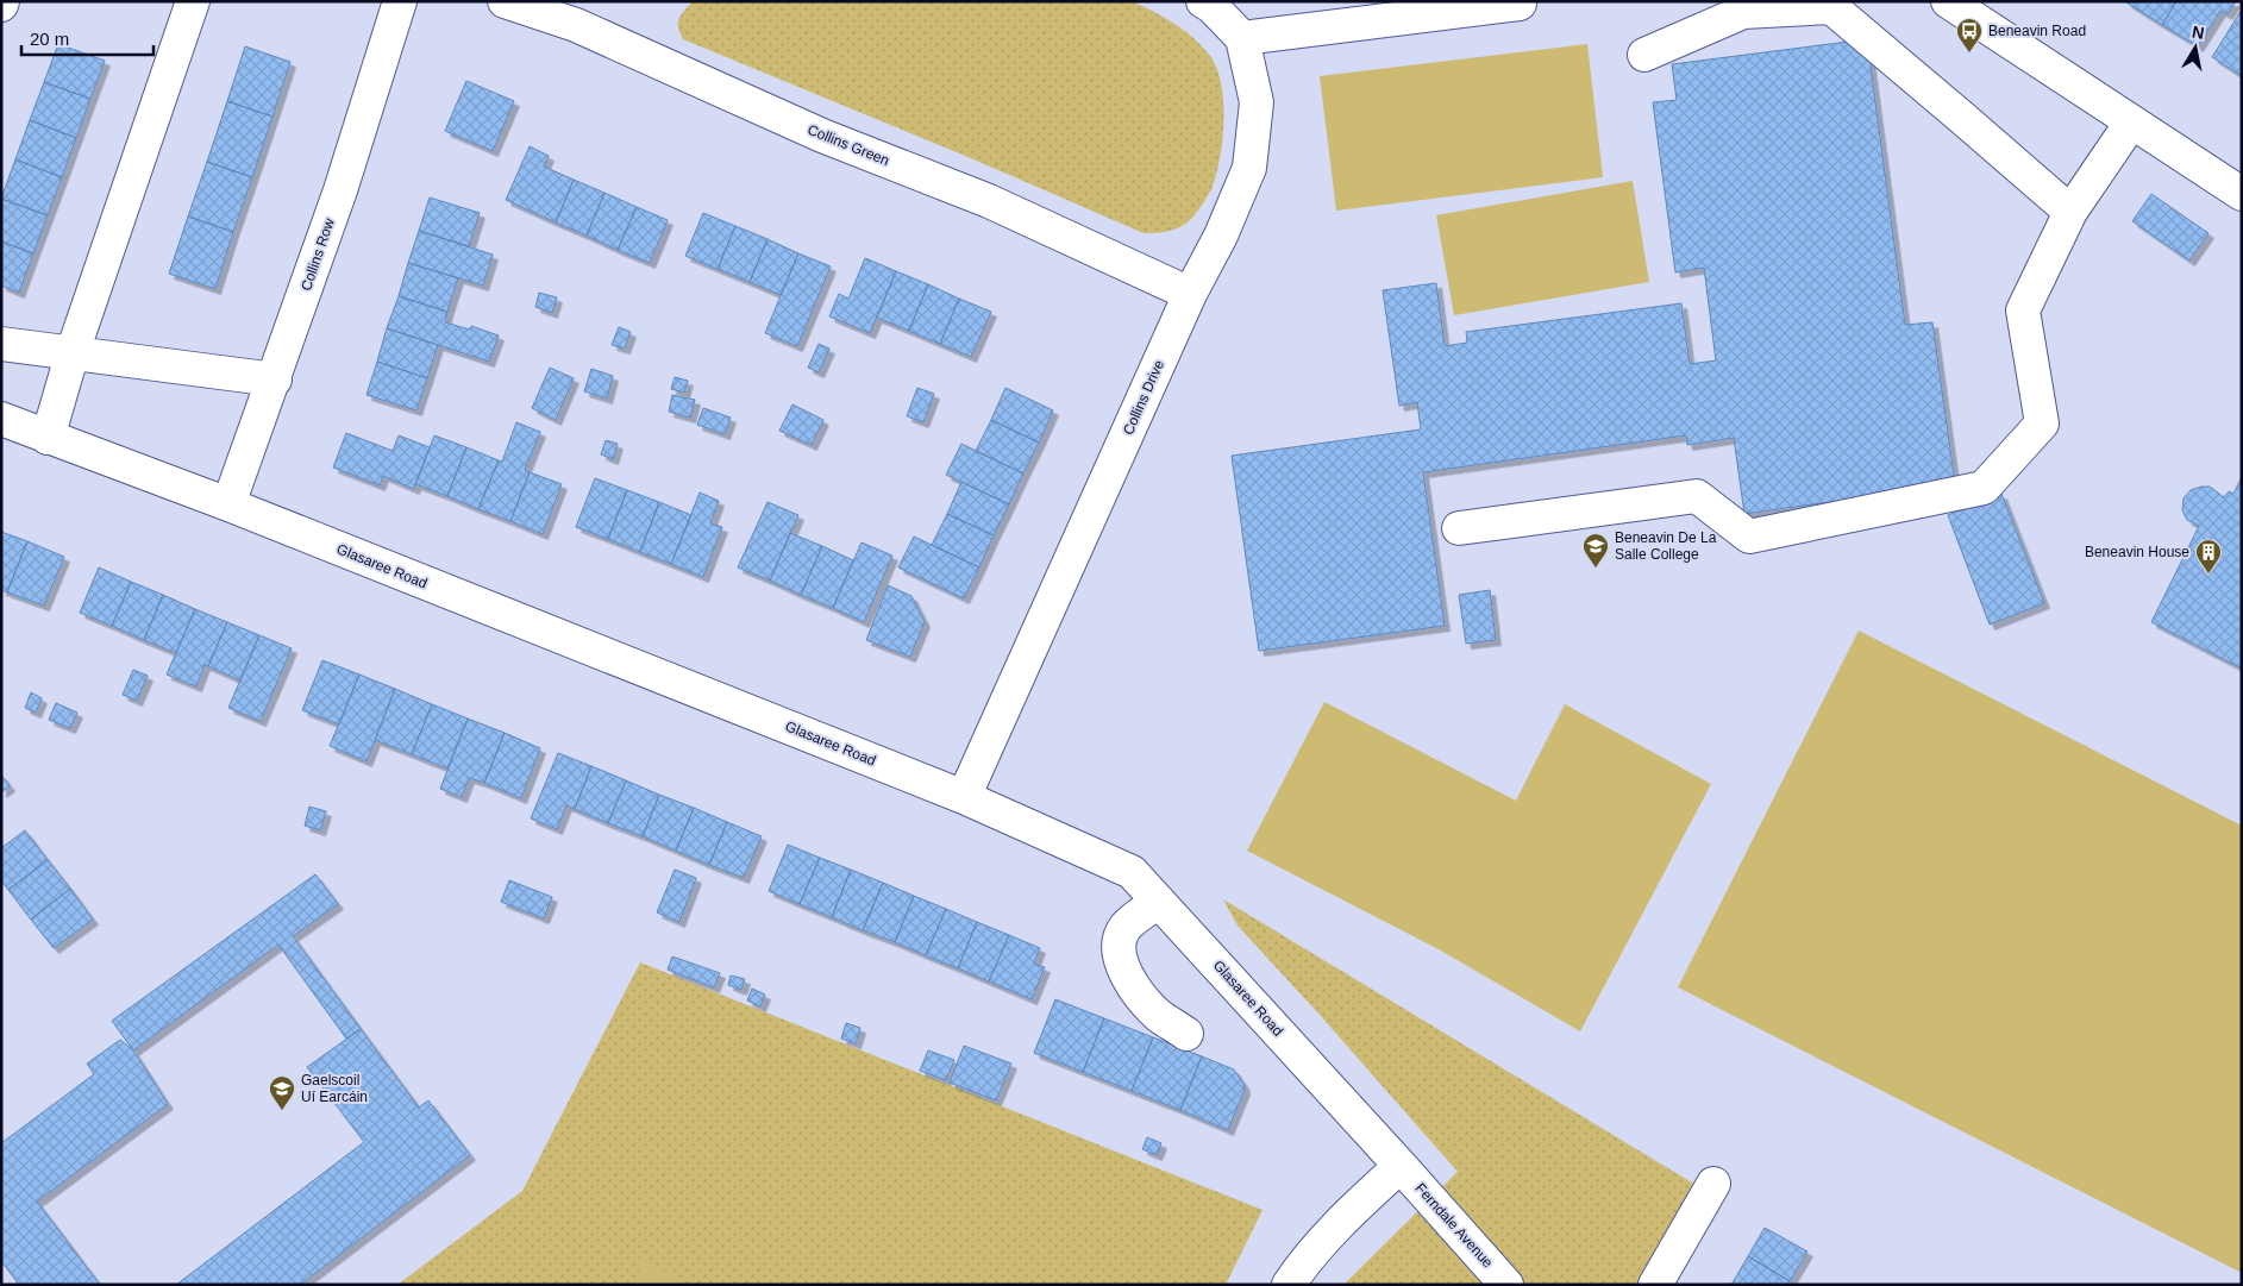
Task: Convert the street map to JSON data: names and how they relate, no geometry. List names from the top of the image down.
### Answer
{
  "streets": {
    "street": [
      "Collins Green",
      "Collins Row",
      "Collins Drive",
      "Glasaree Road",
      "Ferndale Avenue"
    ]
  },
  "crossings": [
    ["Collins Green", "Collins Drive"],
    ["Collins Row", "Glasaree Road"],
    ["Collins Drive", "Glasaree Road"],
    ["Glasaree Road", "Ferndale Avenue"]
  ],
  "places": {
    "bus stop": ["Beneavin Road"],
    "school or university": ["Beneavin De La Salle College", "Gaelscoil Uí Earcáin"],
    "building": ["Beneavin House"]
  },
  "scale_bar": "20 m",
  "north": "top"
}
